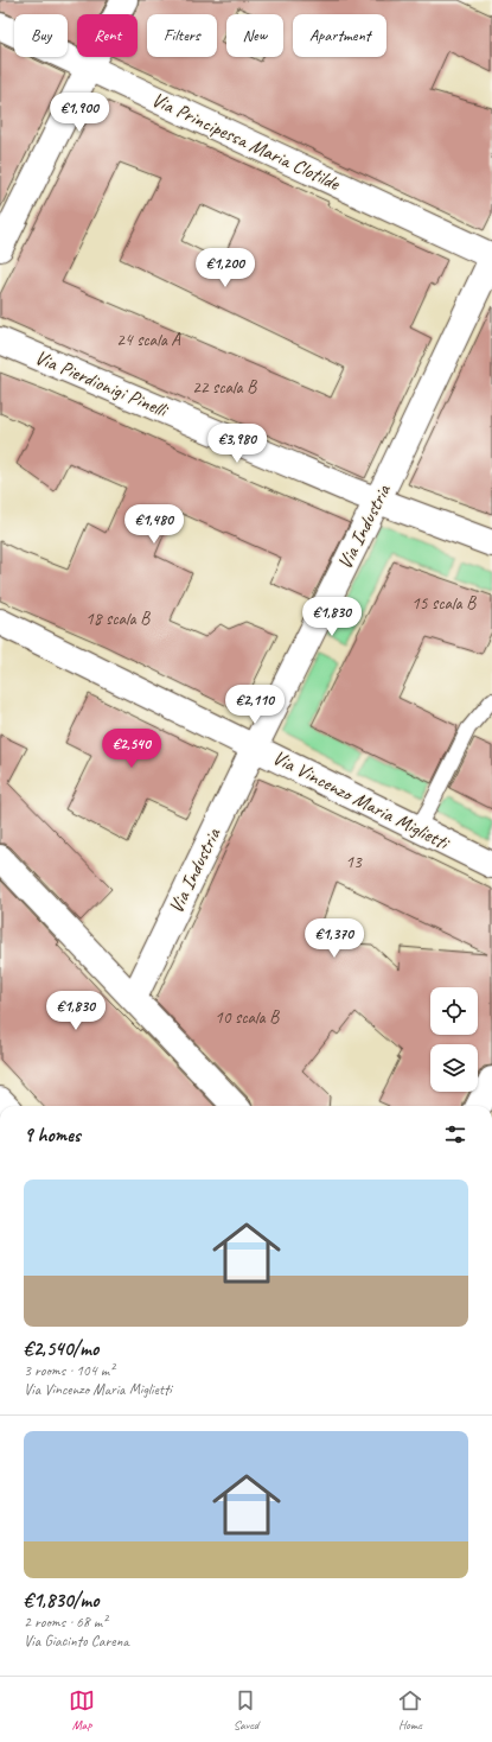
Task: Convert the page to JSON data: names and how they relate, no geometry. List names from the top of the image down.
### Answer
{
  "streets": {
    "street": [
      "Via Principessa Maria Clotilde",
      "Via Pierdionigi Pinelli",
      "Via Industria",
      "Via Vincenzo Maria Miglietti"
    ]
  },
  "crossings": [
    ["Via Principessa Maria Clotilde", "Via Industria"],
    ["Via Pierdionigi Pinelli", "Via Industria"],
    ["Via Industria", "Via Vincenzo Maria Miglietti"]
  ],
  "house_numbers": [
    "24 scala A",
    "22 scala B",
    "15 scala B",
    "18 scala B",
    "13",
    "10 scala B"
  ],
  "page": {
    "chip": [
      "Buy",
      "Rent",
      "Filters",
      "New",
      "Apartment"
    ],
    "price": [
      "€1,900",
      "€1,200",
      "€3,980",
      "€1,480",
      "€1,830",
      "€2,110",
      "€2,540",
      "€1,370",
      "€1,830"
    ],
    "heading": "9 homes",
    "list": [
      {
        "name": "€2,540/mo",
        "note": "3 rooms · 104 m² · Via Vincenzo Maria Miglietti"
      },
      {
        "name": "€1,830/mo",
        "note": "2 rooms · 68 m² · Via Giacinto Carena"
      }
    ],
    "tabs": ["Map", "Saved", "Home"]
  }
}
